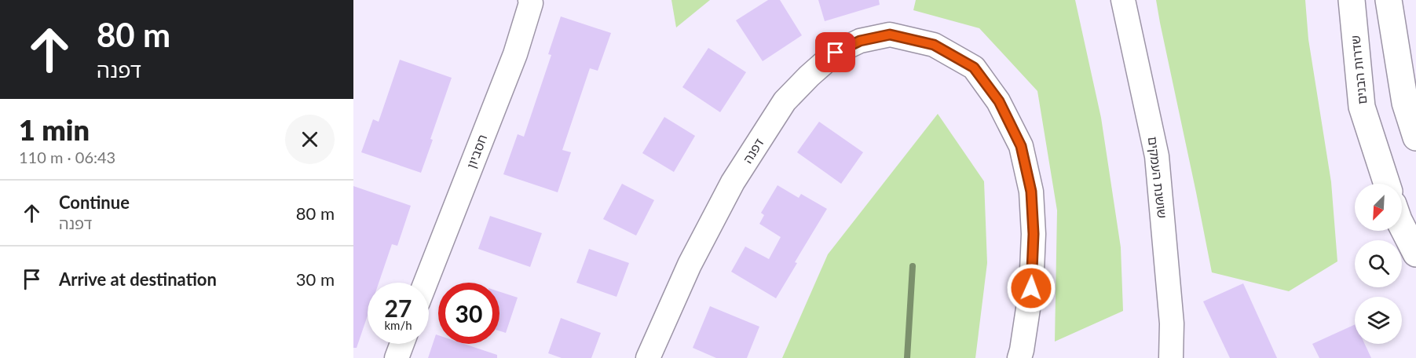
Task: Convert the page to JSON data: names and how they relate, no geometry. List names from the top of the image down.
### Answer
{
  "streets": {
    "main road": ["שדרות הבנים"],
    "street": ["דפנה", "חסביון", "שושנת העמקים"]
  },
  "north": "bottom left",
  "page": {
    "turn": ["80 m", "דפנה"],
    "heading": ["1 min", "110 m · 06:43"],
    "list": [
      {
        "name": "Continue",
        "note": "דפנה",
        "value": "80 m"
      },
      {
        "name": "Arrive at destination",
        "value": "30 m"
      }
    ],
    "speed": "27 km/h",
    "limit": "30"
  }
}
